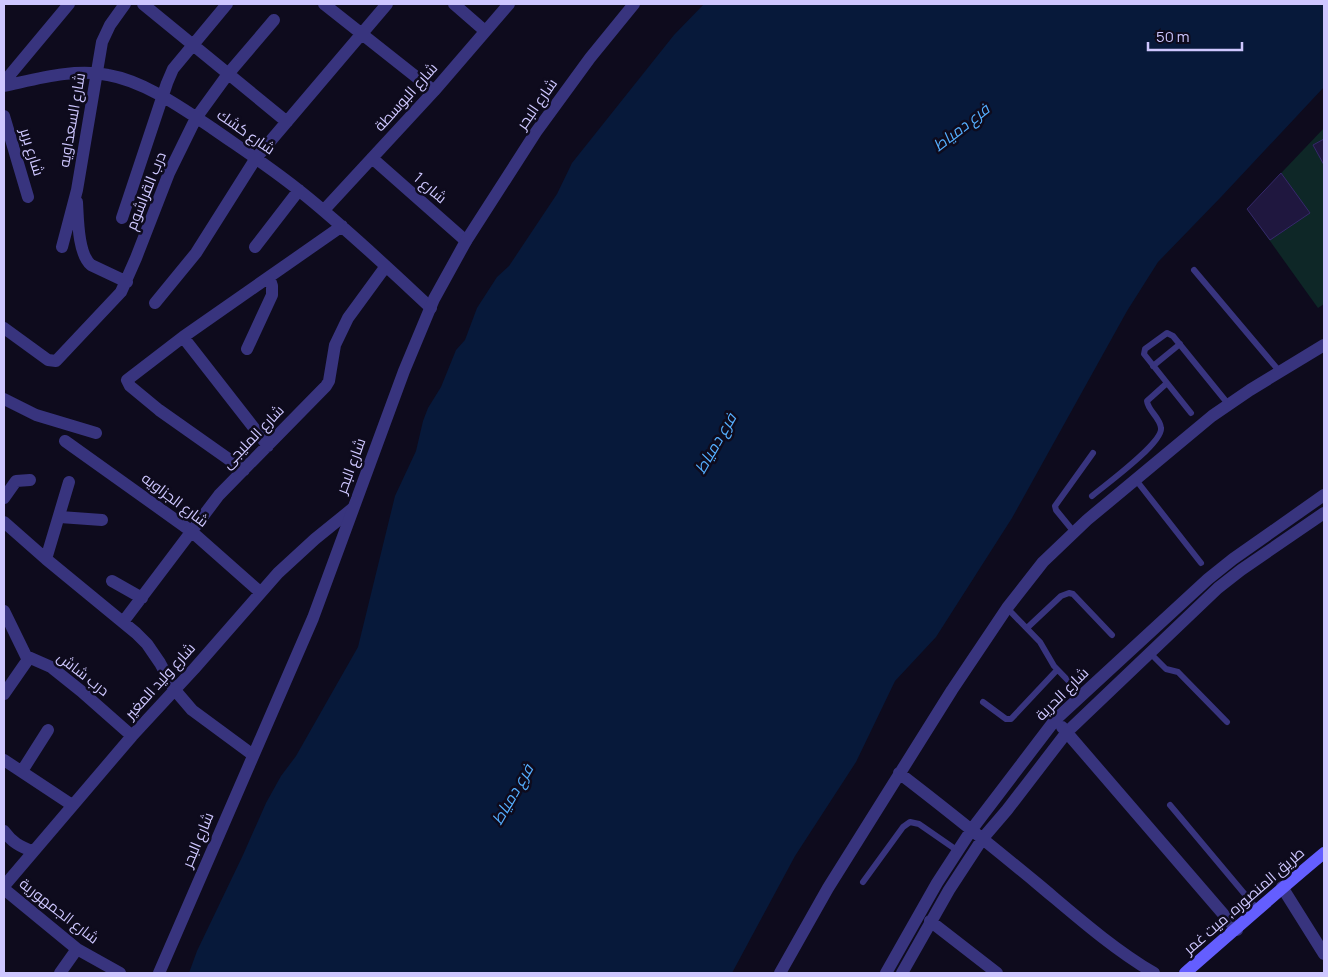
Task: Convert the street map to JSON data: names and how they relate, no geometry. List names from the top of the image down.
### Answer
{
  "streets": {
    "main road": ["طريق المنصوره, ميت غمر"],
    "street": [
      "شارع البوسطة",
      "شارع البحر",
      "شارع السعداويه",
      "شارع كشك",
      "شارع بربر",
      "شارع 1",
      "درب القراشوم",
      "شارع المليجى",
      "شارع الجزاويه",
      "درب شاش",
      "شارع وليد المغير",
      "شارع الحرية",
      "شارع الجمهورية"
    ]
  },
  "crossings": [
    ["شارع البوسطة", "شارع كشك"],
    ["شارع البوسطة", "شارع 1"],
    ["شارع البحر", "شارع كشك"],
    ["شارع البحر", "شارع 1"],
    ["شارع البحر", "شارع وليد المغير"],
    ["شارع السعداويه", "شارع كشك"],
    ["شارع كشك", "درب القراشوم"],
    ["شارع كشك", "شارع المليجى"],
    ["شارع المليجى", "شارع الجزاويه"],
    ["شارع الجزاويه", "شارع وليد المغير"],
    ["درب شاش", "شارع وليد المغير"],
    ["شارع وليد المغير", "شارع الجمهورية"]
  ],
  "water": ["فرع دمياط"],
  "scale_bar": "50 m"
}
